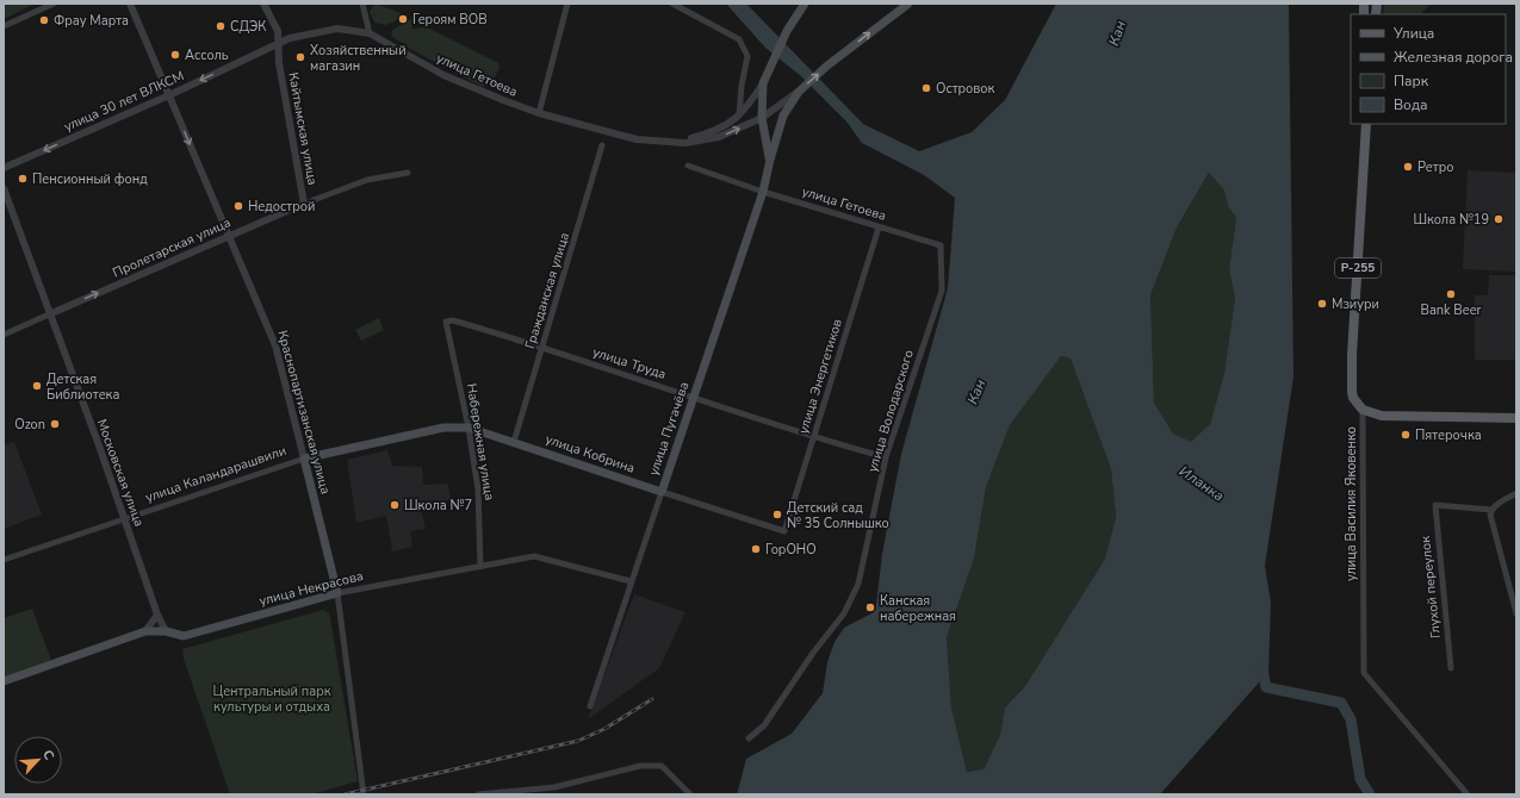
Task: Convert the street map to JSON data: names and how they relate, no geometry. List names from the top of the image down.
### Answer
{
  "streets": {
    "main road": [
      "Р-255",
      "Краснопартизанская улица",
      "улица Пугачёва",
      "улица Кобрина",
      "улица Каландарашвили",
      "улица Василия Яковенко",
      "улица Некрасова"
    ],
    "street": [
      "улица Гетоева",
      "улица 30 лет ВЛКСМ",
      "Кайтымская улица",
      "Пролетарская улица",
      "Гражданская улица",
      "улица Труда",
      "улица Энергетиков",
      "улица Володарского",
      "Набережная улица",
      "Московская улица",
      "Глухой переулок"
    ]
  },
  "crossings": [
    ["улица Гетоева", "улица 30 лет ВЛКСМ"],
    ["улица Гетоева", "Кайтымская улица"],
    ["улица Гетоева", "улица Энергетиков"],
    ["улица Гетоева", "улица Володарского"],
    ["улица Гетоева", "улица Пугачёва"],
    ["улица 30 лет ВЛКСМ", "Кайтымская улица"],
    ["улица 30 лет ВЛКСМ", "Краснопартизанская улица"],
    ["Кайтымская улица", "Пролетарская улица"],
    ["Пролетарская улица", "Краснопартизанская улица"],
    ["Пролетарская улица", "Московская улица"],
    ["Гражданская улица", "улица Труда"],
    ["Гражданская улица", "улица Кобрина"],
    ["улица Труда", "улица Энергетиков"],
    ["улица Труда", "улица Володарского"],
    ["улица Труда", "улица Пугачёва"],
    ["улица Труда", "Набережная улица"],
    ["улица Энергетиков", "улица Кобрина"],
    ["Краснопартизанская улица", "улица Каландарашвили"],
    ["Краснопартизанская улица", "улица Некрасова"],
    ["улица Пугачёва", "улица Кобрина"],
    ["улица Пугачёва", "улица Некрасова"],
    ["Набережная улица", "улица Кобрина"],
    ["Набережная улица", "улица Каландарашвили"],
    ["Набережная улица", "улица Некрасова"],
    ["улица Кобрина", "улица Каландарашвили"],
    ["Московская улица", "улица Каландарашвили"],
    ["Московская улица", "улица Некрасова"]
  ],
  "one_way": ["улица 30 лет ВЛКСМ", "Пролетарская улица"],
  "water": ["Кан", "Иланка"],
  "parks": ["Центральный парк культуры и отдыха"],
  "places": [
    "Героям ВОВ",
    "Фрау Марта",
    "СДЭК",
    "Ассоль",
    "Хозяйственный магазин",
    "Островок",
    "Ретро",
    "Пенсионный фонд",
    "Недострой",
    "Школа №19",
    "Bank Beer",
    "Мзиури",
    "Детская Библиотека",
    "Ozon",
    "Пятерочка",
    "Школа №7",
    "Детский сад № 35 Солнышко",
    "ГорОНО",
    "Канская набережная"
  ],
  "legend": [
    "Улица",
    "Железная дорога",
    "Парк",
    "Вода"
  ],
  "north": "top right"
}
